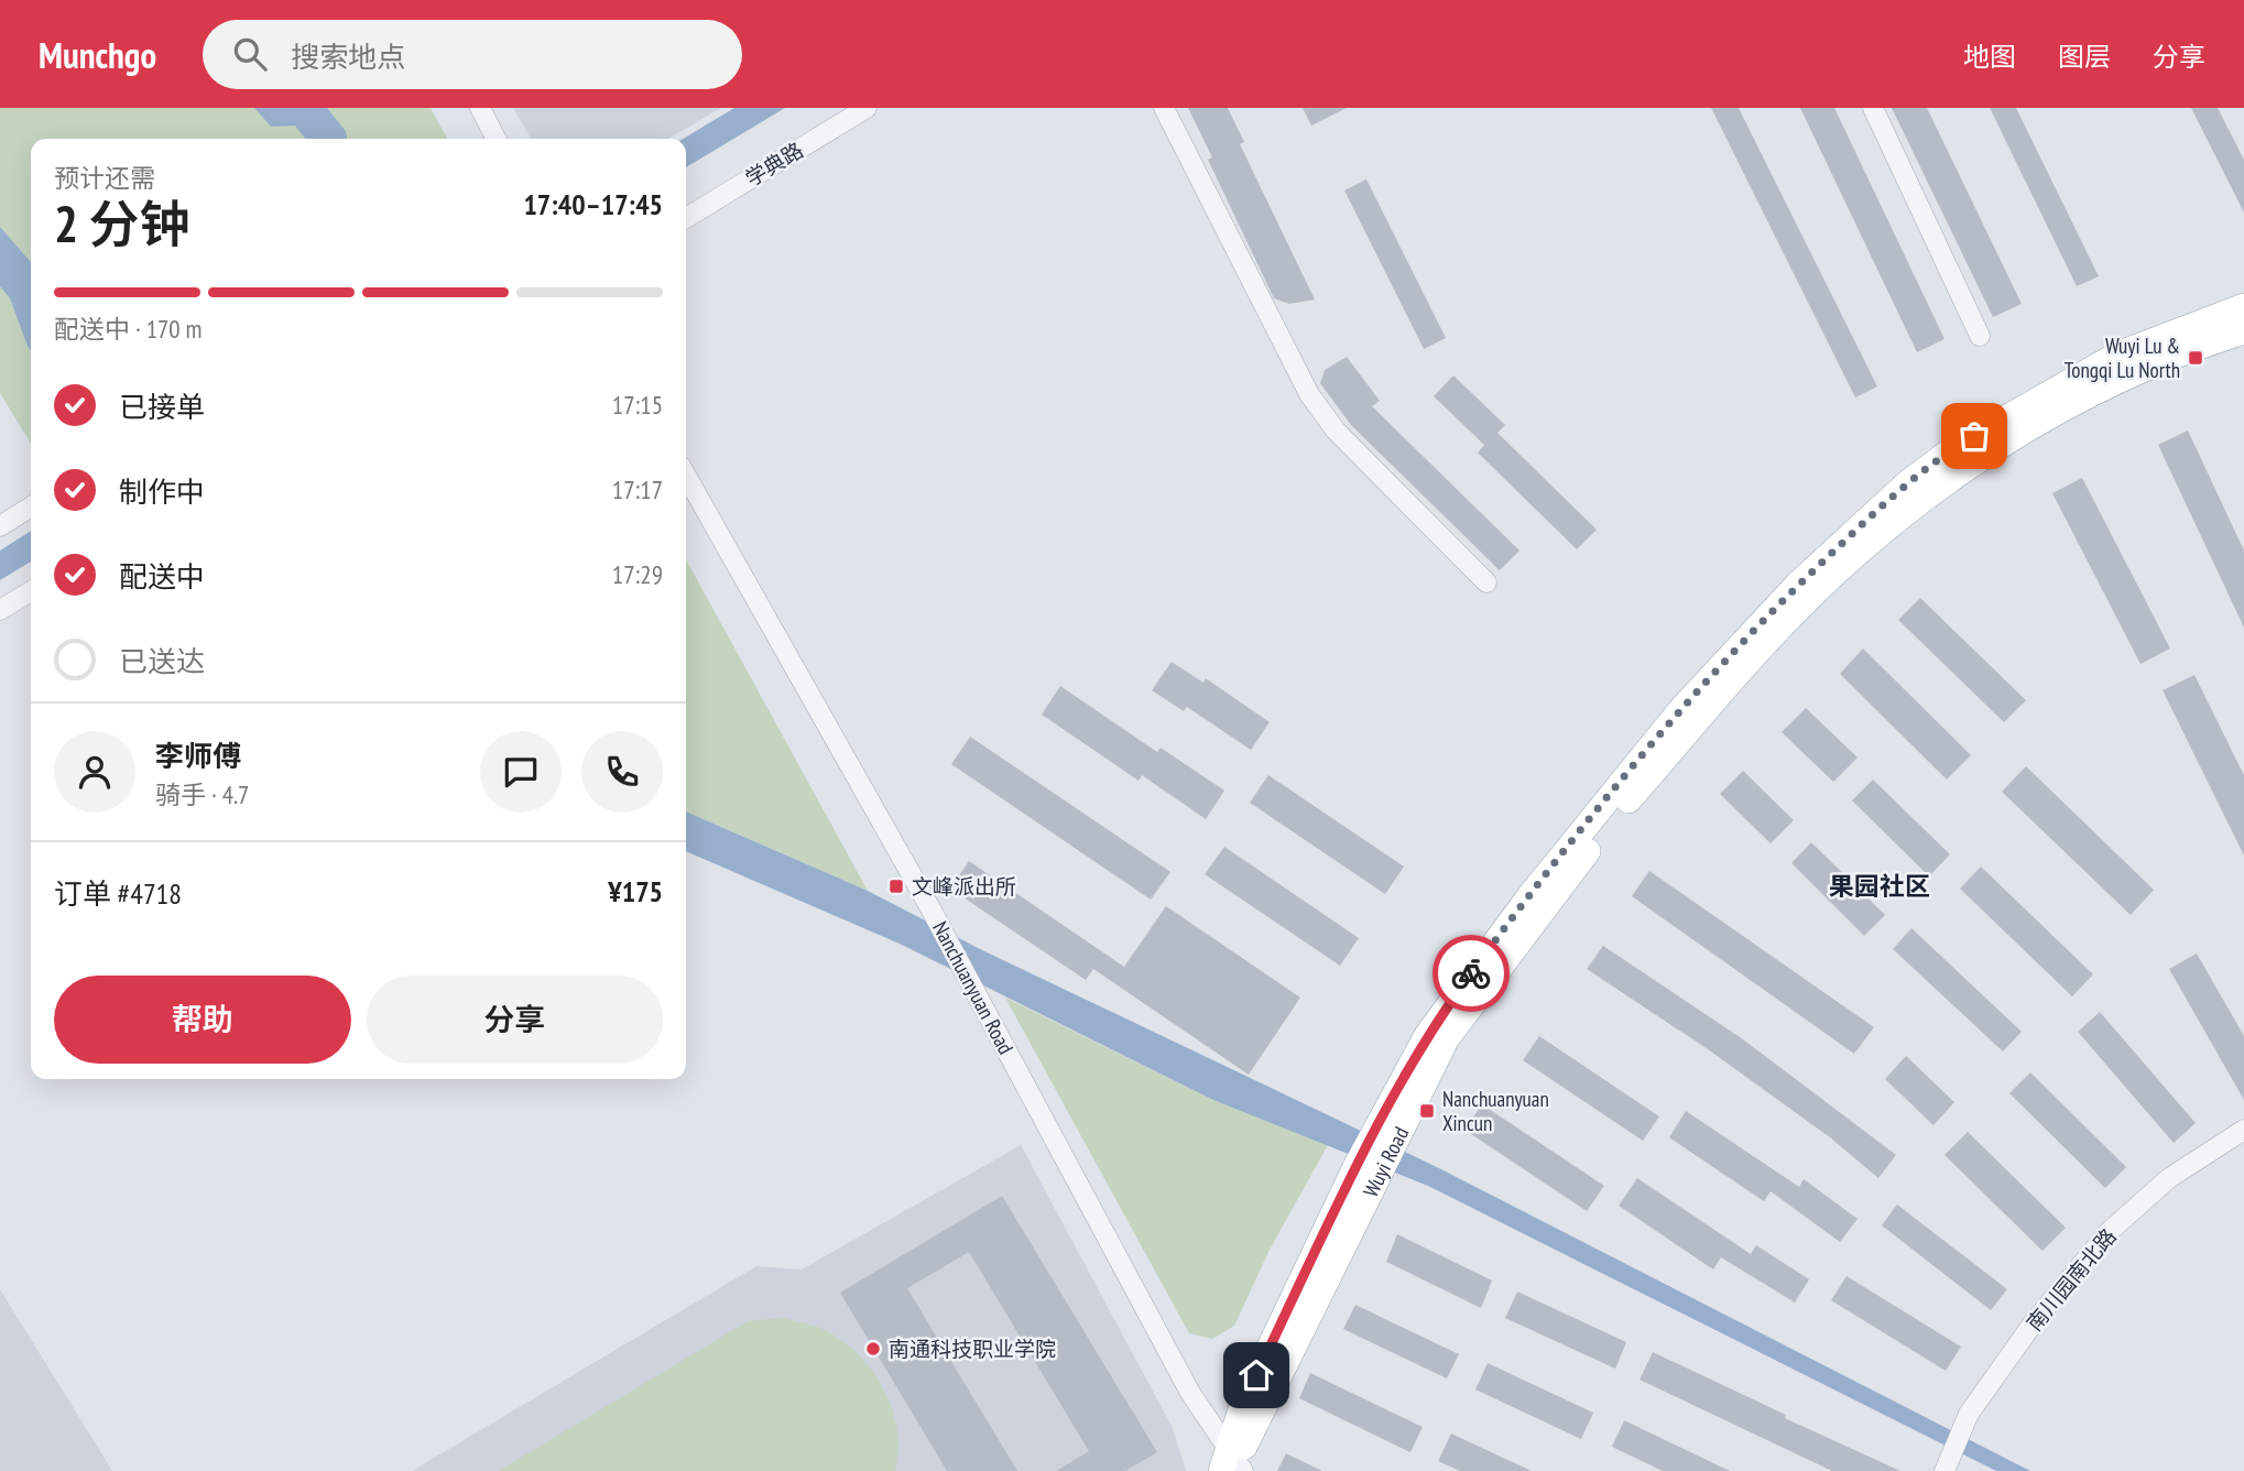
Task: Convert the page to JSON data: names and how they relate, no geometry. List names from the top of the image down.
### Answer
{
  "streets": {
    "main road": ["Wuyi Road"],
    "street": ["学典路", "Nanchuanyuan Road", "南川园南北路"]
  },
  "crossings": [
    ["Nanchuanyuan Road", "Wuyi Road"]
  ],
  "districts": ["果园社区"],
  "places": {
    "transit": ["Wuyi Lu & Tongqi Lu North", "文峰派出所", "Nanchuanyuan Xincun"],
    "other": ["南通科技职业学院"]
  },
  "page": {
    "header": "Munchgo",
    "search": "搜索地点",
    "nav": ["地图", "图层", "分享"],
    "heading": ["2 分钟", "预计还需", "17:40–17:45"],
    "panel": [
      "李师傅",
      "骑手 · 4.7",
      "订单 #4718",
      "¥175"
    ],
    "bar": "配送中 · 170 m",
    "list": [
      ["已接单", "17:15"],
      ["制作中", "17:17"],
      ["配送中", "17:29"],
      "已送达"
    ],
    "buttons": ["帮助", "分享"]
  }
}
